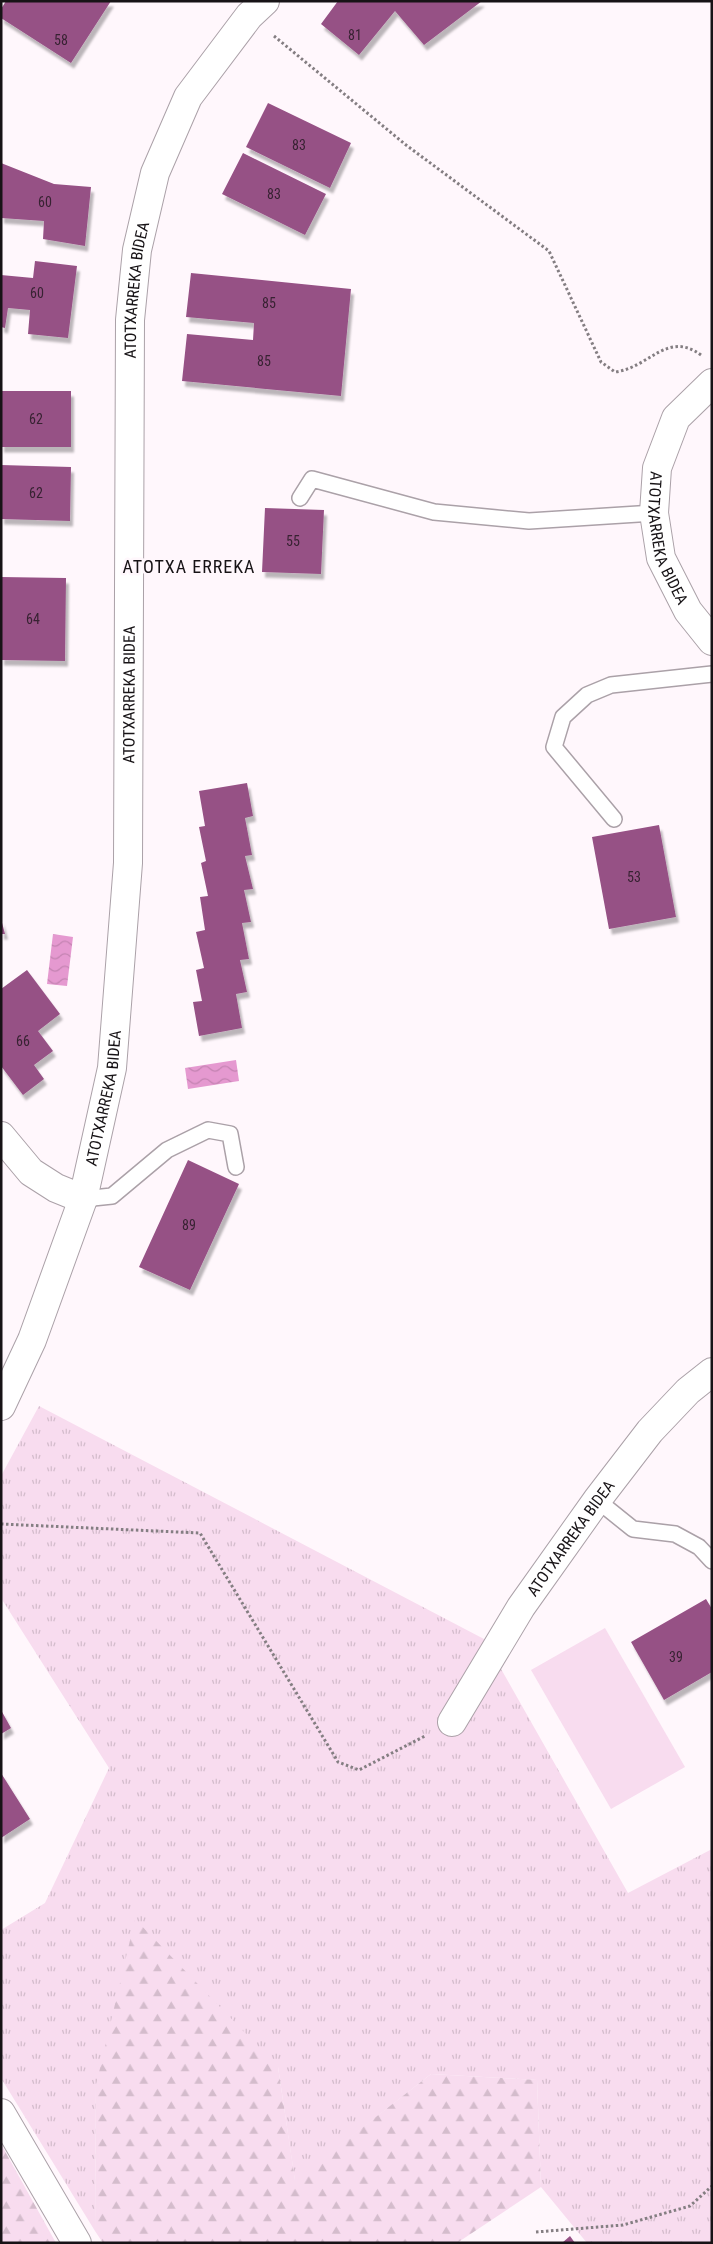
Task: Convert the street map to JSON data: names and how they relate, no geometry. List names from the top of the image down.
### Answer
{
  "streets": {
    "street": ["ATOTXARREKA BIDEA"]
  },
  "districts": ["ATOTXA ERREKA"],
  "house_numbers": [
    "81",
    "58",
    "83",
    "83",
    "60",
    "60",
    "85",
    "85",
    "62",
    "62",
    "55",
    "64",
    "53",
    "66",
    "89",
    "39"
  ]
}
